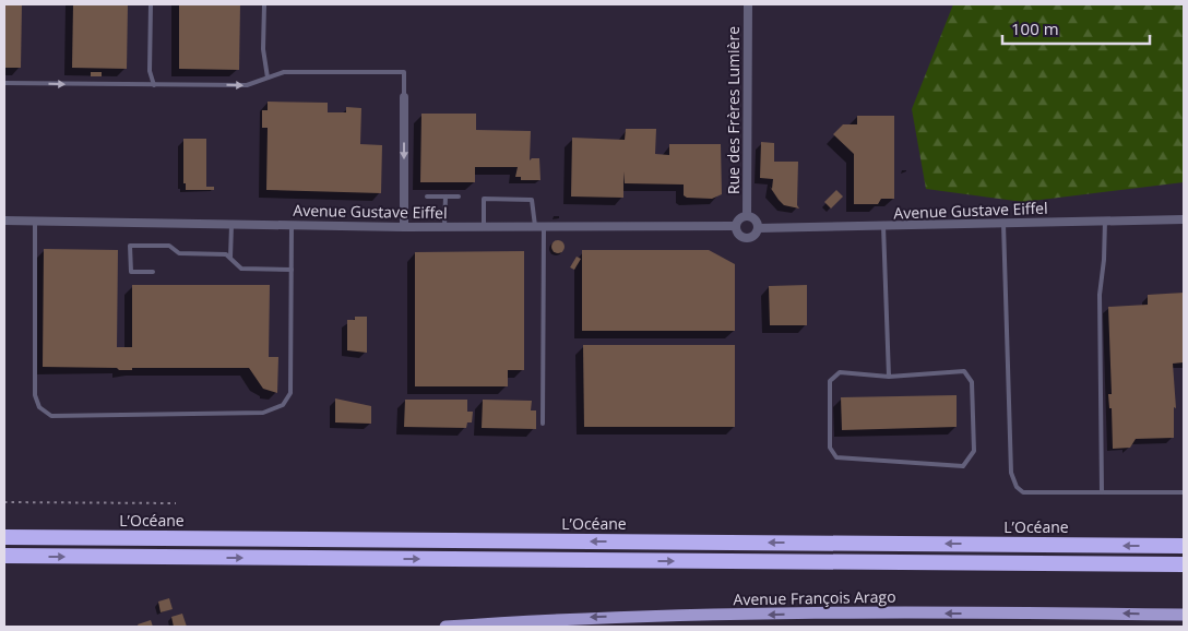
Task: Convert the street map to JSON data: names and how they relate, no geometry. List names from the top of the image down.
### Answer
{
  "streets": {
    "highway": ["L’Océane"],
    "main road": ["Avenue François Arago"],
    "street": ["Rue des Frères Lumière", "Avenue Gustave Eiffel"]
  },
  "crossings": [
    ["Rue des Frères Lumière", "Avenue Gustave Eiffel"]
  ],
  "one_way": ["Avenue François Arago"],
  "scale_bar": "100 m"
}
